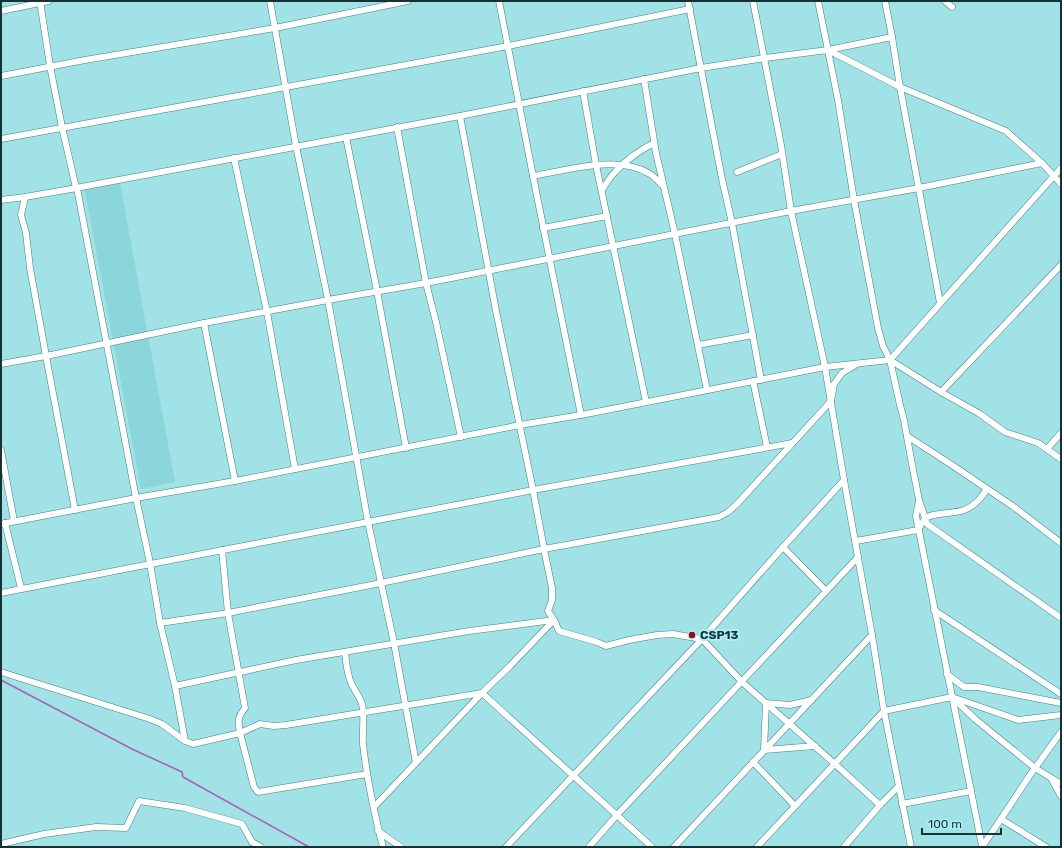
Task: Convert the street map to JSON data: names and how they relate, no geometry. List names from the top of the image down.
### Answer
{
  "places": ["CSP13"],
  "scale_bar": "100 m"
}
